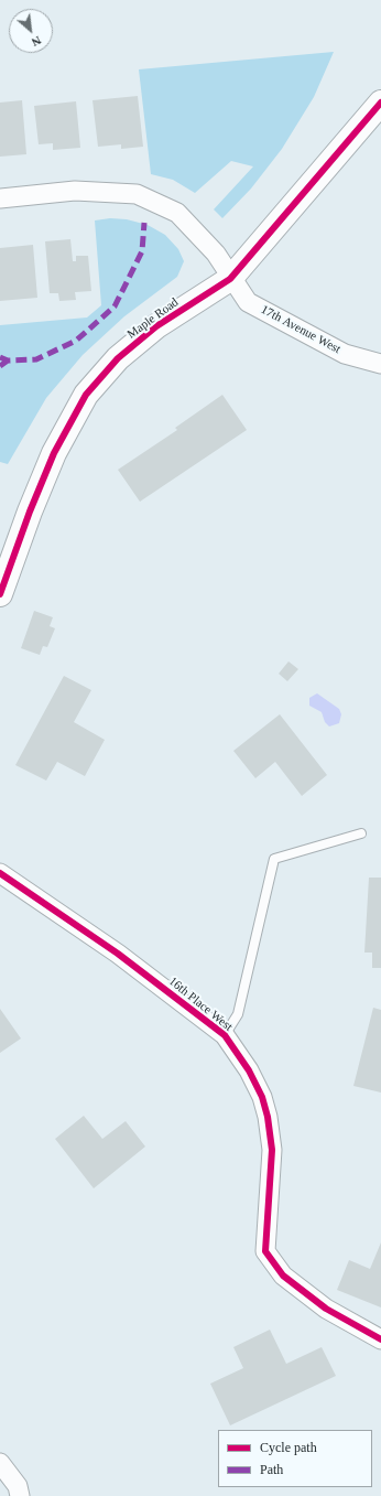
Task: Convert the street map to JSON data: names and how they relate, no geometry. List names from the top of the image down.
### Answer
{
  "streets": {
    "street": ["Maple Road", "17th Avenue West", "16th Place West"]
  },
  "crossings": [
    ["Maple Road", "17th Avenue West"]
  ],
  "legend": ["Cycle path", "Path"],
  "north": "bottom right"
}
